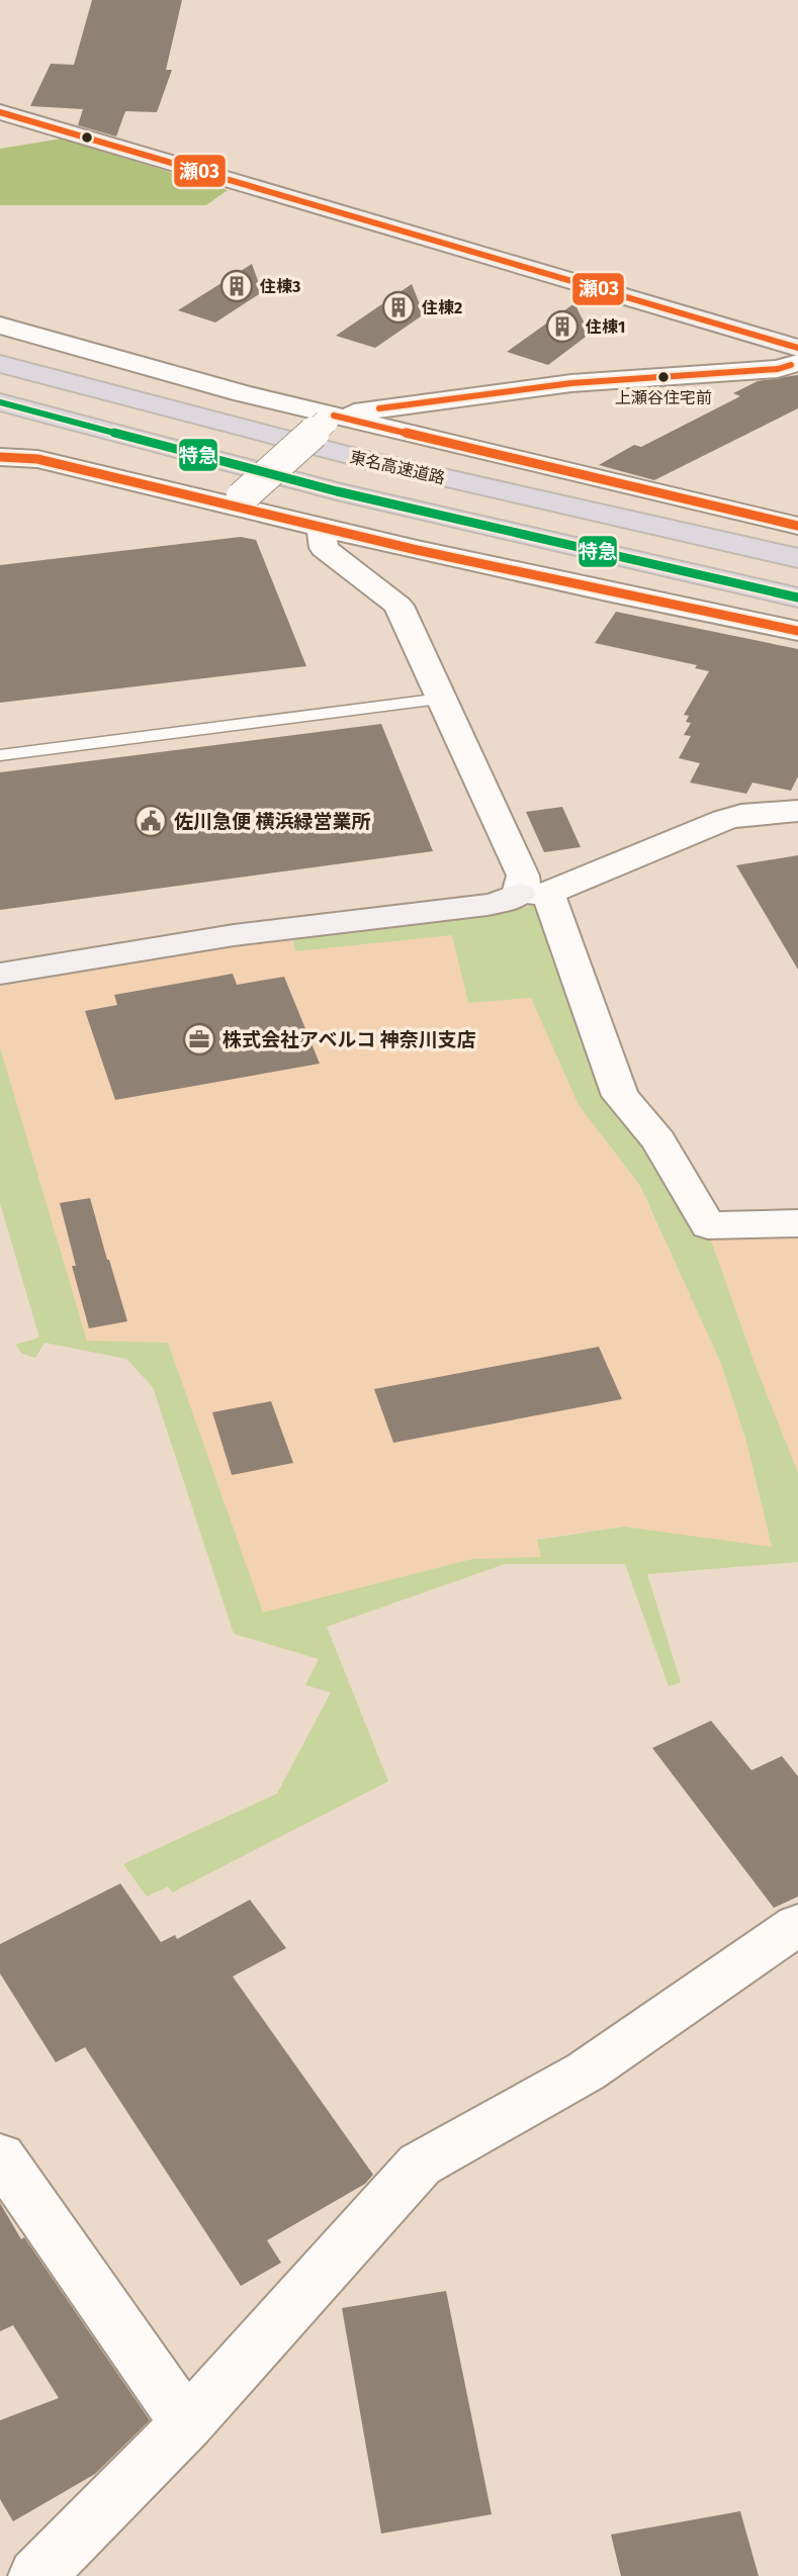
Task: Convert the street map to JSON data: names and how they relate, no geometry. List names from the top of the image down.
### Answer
{
  "streets": {
    "highway": ["東名高速道路"]
  },
  "places": {
    "building": ["住棟3", "住棟2", "住棟1"],
    "other": ["上瀬谷住宅前"],
    "public building": ["佐川急便 横浜緑営業所"],
    "office": ["株式会社アベルコ 神奈川支店"]
  },
  "lines": ["transit line 瀬03", "transit line 特急"]
}
